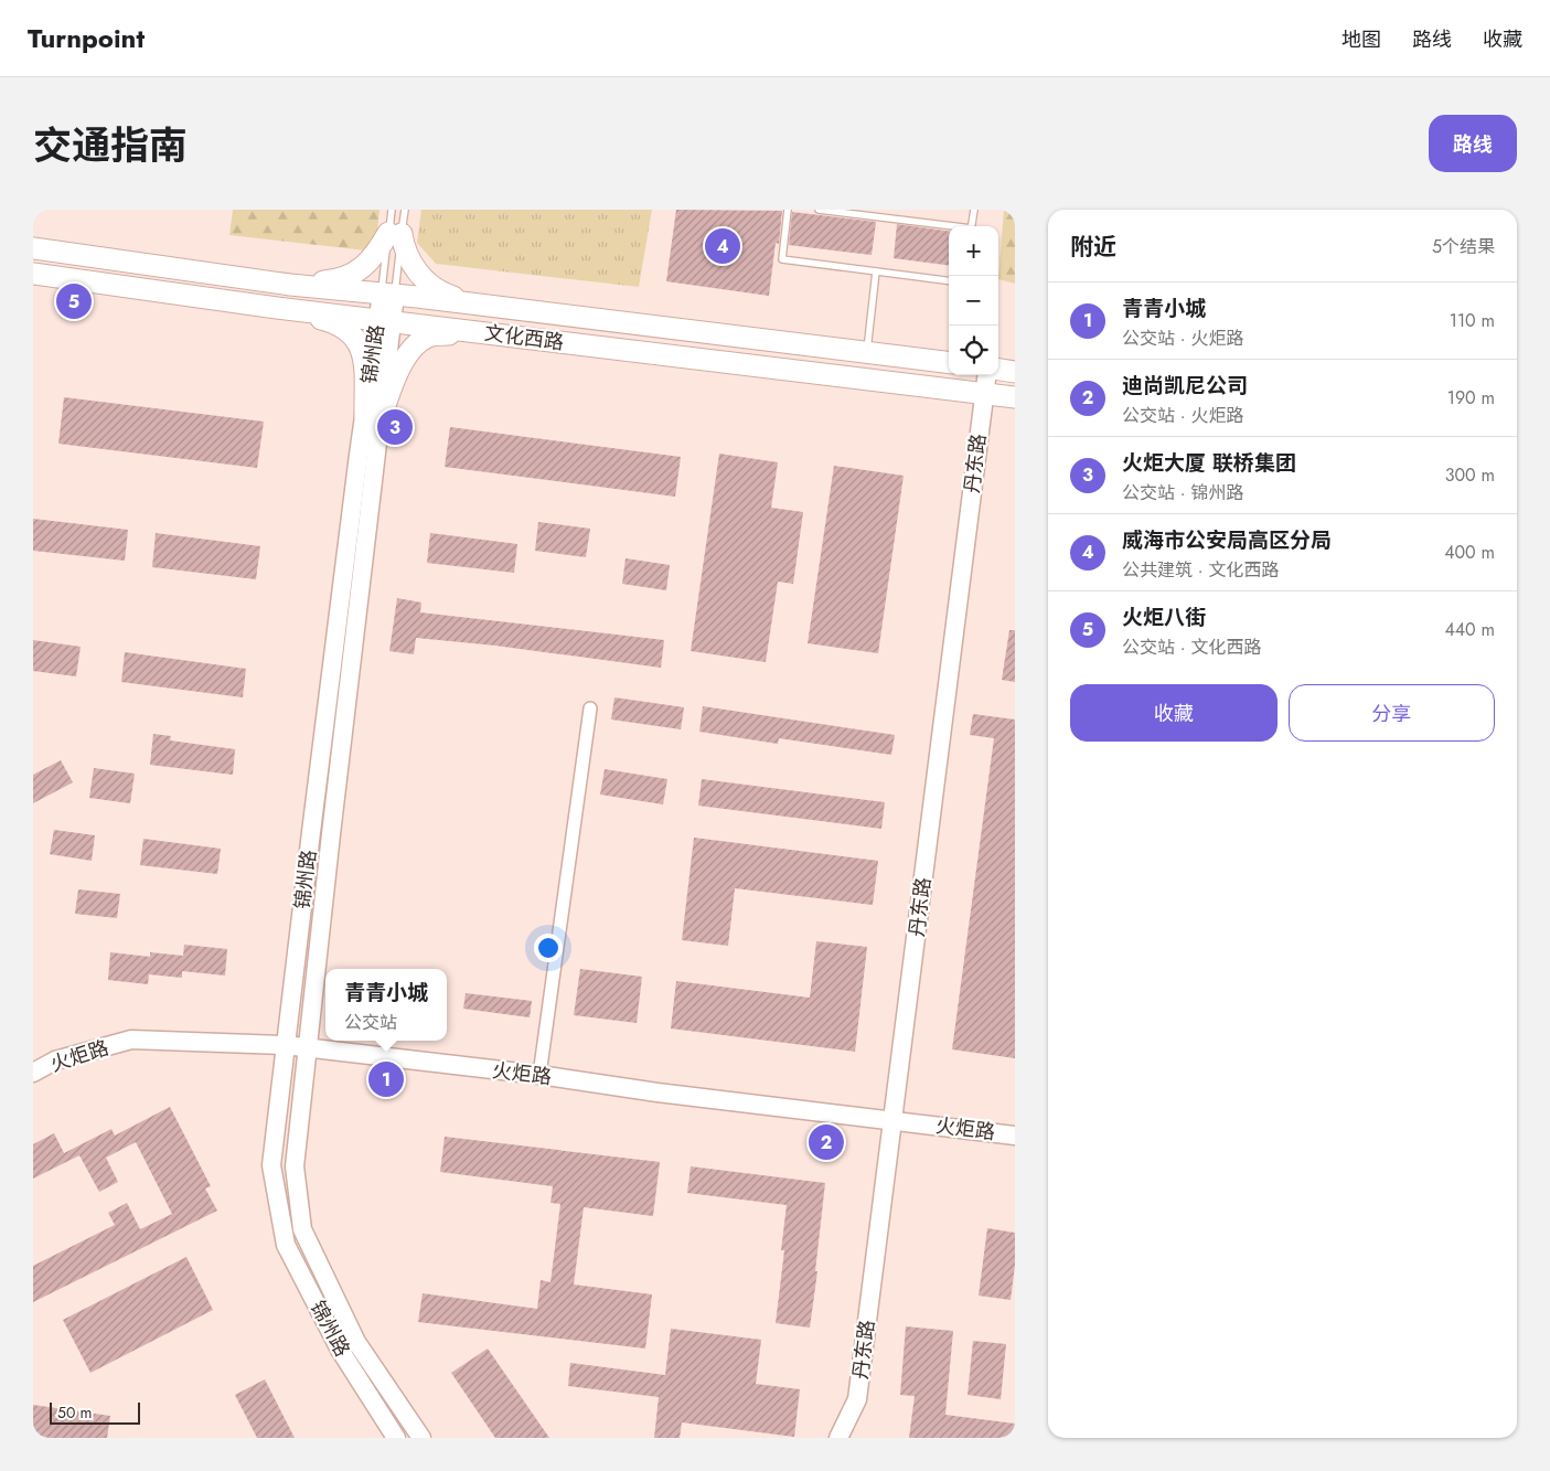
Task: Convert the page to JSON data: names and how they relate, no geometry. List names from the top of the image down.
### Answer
{
  "streets": {
    "main road": [
      "文化西路",
      "锦州路",
      "丹东路",
      "火炬路"
    ]
  },
  "crossings": [
    ["文化西路", "锦州路"],
    ["文化西路", "丹东路"],
    ["锦州路", "火炬路"],
    ["丹东路", "火炬路"]
  ],
  "scale_bar": "50 m",
  "page": {
    "header": "Turnpoint",
    "nav": ["地图", "路线", "收藏"],
    "title": "交通指南",
    "buttons": [
      "路线",
      ["收藏", "分享"]
    ],
    "heading": ["附近", "5个结果"],
    "map_buttons": ["+", "−"],
    "pins": [
      "4",
      "5",
      "3",
      "1",
      "2"
    ],
    "list": [
      {
        "mark": "1",
        "name": "青青小城",
        "note": "公交站 · 火炬路",
        "value": "110 m"
      },
      {
        "mark": "2",
        "name": "迪尚凯尼公司",
        "note": "公交站 · 火炬路",
        "value": "190 m"
      },
      {
        "mark": "3",
        "name": "火炬大厦 联桥集团",
        "note": "公交站 · 锦州路",
        "value": "300 m"
      },
      {
        "mark": "4",
        "name": "威海市公安局高区分局",
        "note": "公共建筑 · 文化西路",
        "value": "400 m"
      },
      {
        "mark": "5",
        "name": "火炬八街",
        "note": "公交站 · 文化西路",
        "value": "440 m"
      }
    ],
    "popup": ["青青小城", "公交站"],
    "scale": "50 m"
  }
}
